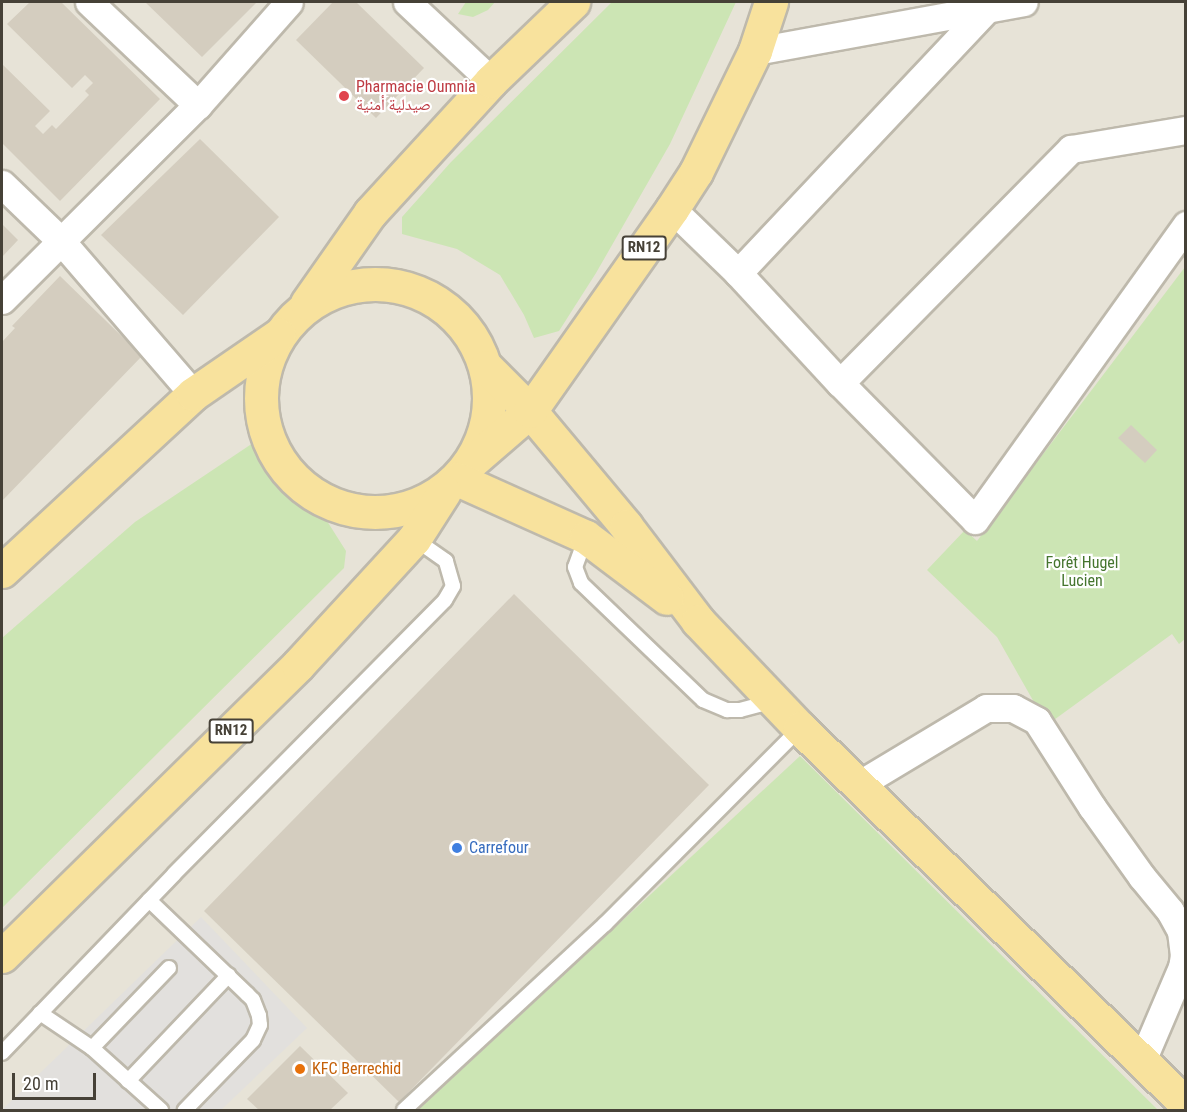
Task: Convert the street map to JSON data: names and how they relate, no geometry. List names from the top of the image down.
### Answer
{
  "streets": {
    "main road": ["RN12"]
  },
  "parks": ["Forêt Hugel Lucien"],
  "places": ["Pharmacie Oumnia صيدلية أمنية", "Carrefour", "KFC Berrechid"],
  "scale_bar": "20 m"
}
